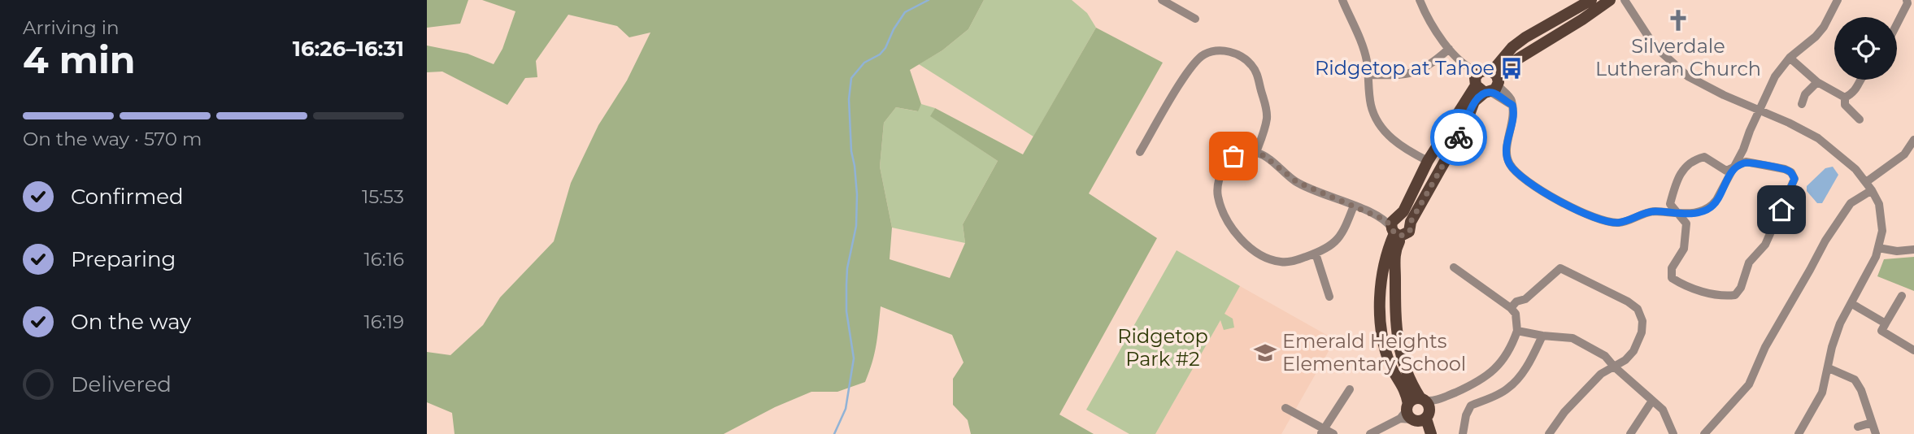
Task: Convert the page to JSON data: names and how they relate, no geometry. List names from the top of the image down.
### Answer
{
  "parks": ["Ridgetop Park #2"],
  "places": {
    "church": ["Silverdale Lutheran Church"],
    "bus stop": ["Ridgetop at Tahoe"],
    "school or university": ["Emerald Heights Elementary School"]
  },
  "page": {
    "heading": ["4 min", "Arriving in", "16:26–16:31"],
    "bar": "On the way · 570 m",
    "list": [
      ["Confirmed", "15:53"],
      ["Preparing", "16:16"],
      ["On the way", "16:19"],
      "Delivered"
    ]
  }
}
